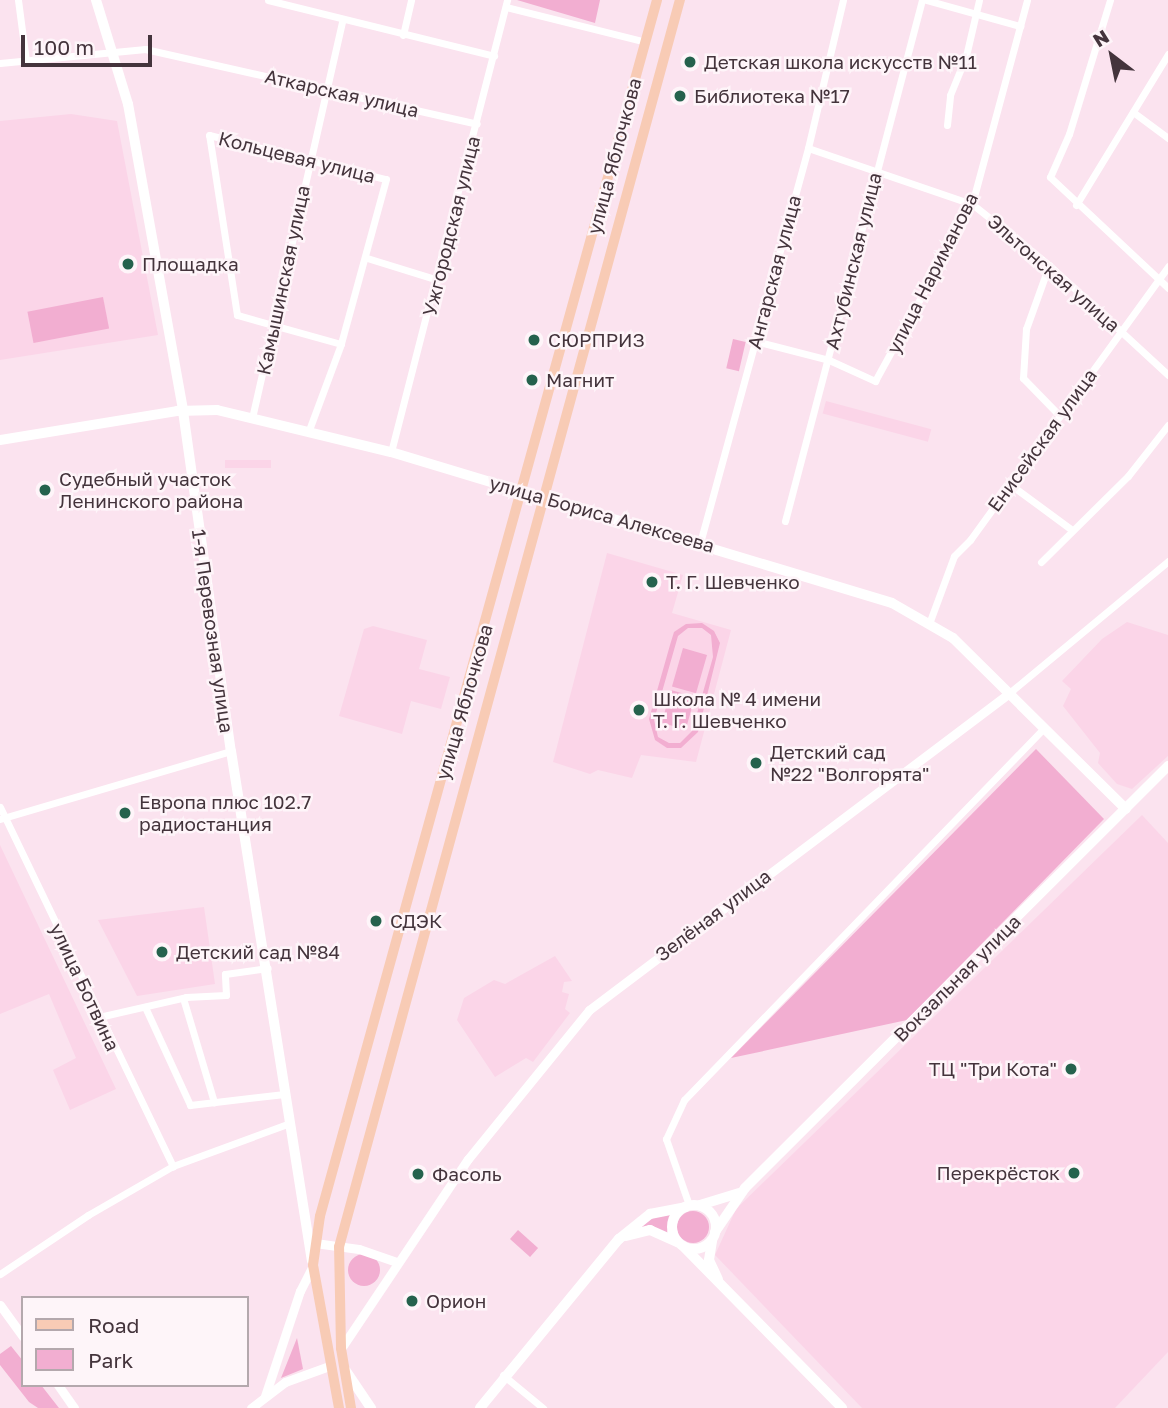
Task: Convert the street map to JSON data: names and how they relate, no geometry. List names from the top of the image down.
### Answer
{
  "streets": {
    "main road": [
      "улица Яблочкова",
      "улица Бориса Алексеева",
      "1-я Перевозная улица",
      "Вокзальная улица"
    ],
    "street": [
      "Аткарская улица",
      "Кольцевая улица",
      "Ужгородская улица",
      "Ахтубинская улица",
      "Ангарская улица",
      "улица Нариманова",
      "Эльтонская улица",
      "Камышинская улица",
      "Енисейская улица",
      "Зелёная улица",
      "улица Ботвина"
    ]
  },
  "crossings": [
    ["Аткарская улица", "Ужгородская улица"],
    ["Аткарская улица", "Камышинская улица"],
    ["Аткарская улица", "1-я Перевозная улица"],
    ["улица Яблочкова", "улица Бориса Алексеева"],
    ["улица Яблочкова", "1-я Перевозная улица"],
    ["улица Яблочкова", "Зелёная улица"],
    ["Кольцевая улица", "Камышинская улица"],
    ["Ужгородская улица", "улица Бориса Алексеева"],
    ["Ахтубинская улица", "улица Нариманова"],
    ["Ахтубинская улица", "Эльтонская улица"],
    ["Ангарская улица", "Эльтонская улица"],
    ["Ангарская улица", "улица Бориса Алексеева"],
    ["улица Нариманова", "Эльтонская улица"],
    ["Эльтонская улица", "Енисейская улица"],
    ["Камышинская улица", "улица Бориса Алексеева"],
    ["Енисейская улица", "улица Бориса Алексеева"],
    ["улица Бориса Алексеева", "1-я Перевозная улица"],
    ["улица Бориса Алексеева", "Зелёная улица"],
    ["улица Бориса Алексеева", "Вокзальная улица"]
  ],
  "places": [
    "Детская школа искусств №11",
    "Библиотека №17",
    "Площадка",
    "СЮРПРИЗ",
    "Магнит",
    "Судебный участок Ленинского района",
    "Т. Г. Шевченко",
    "Школа № 4 имени Т. Г. Шевченко",
    "Детский сад №22 \"Волгорята\"",
    "Европа плюс 102.7 радиостанция",
    "СДЭК",
    "Детский сад №84",
    "ТЦ \"Три Кота\"",
    "Перекрёсток",
    "Фасоль",
    "Орион"
  ],
  "legend": ["Road", "Park"],
  "scale_bar": "100 m",
  "north": "top left"
}
